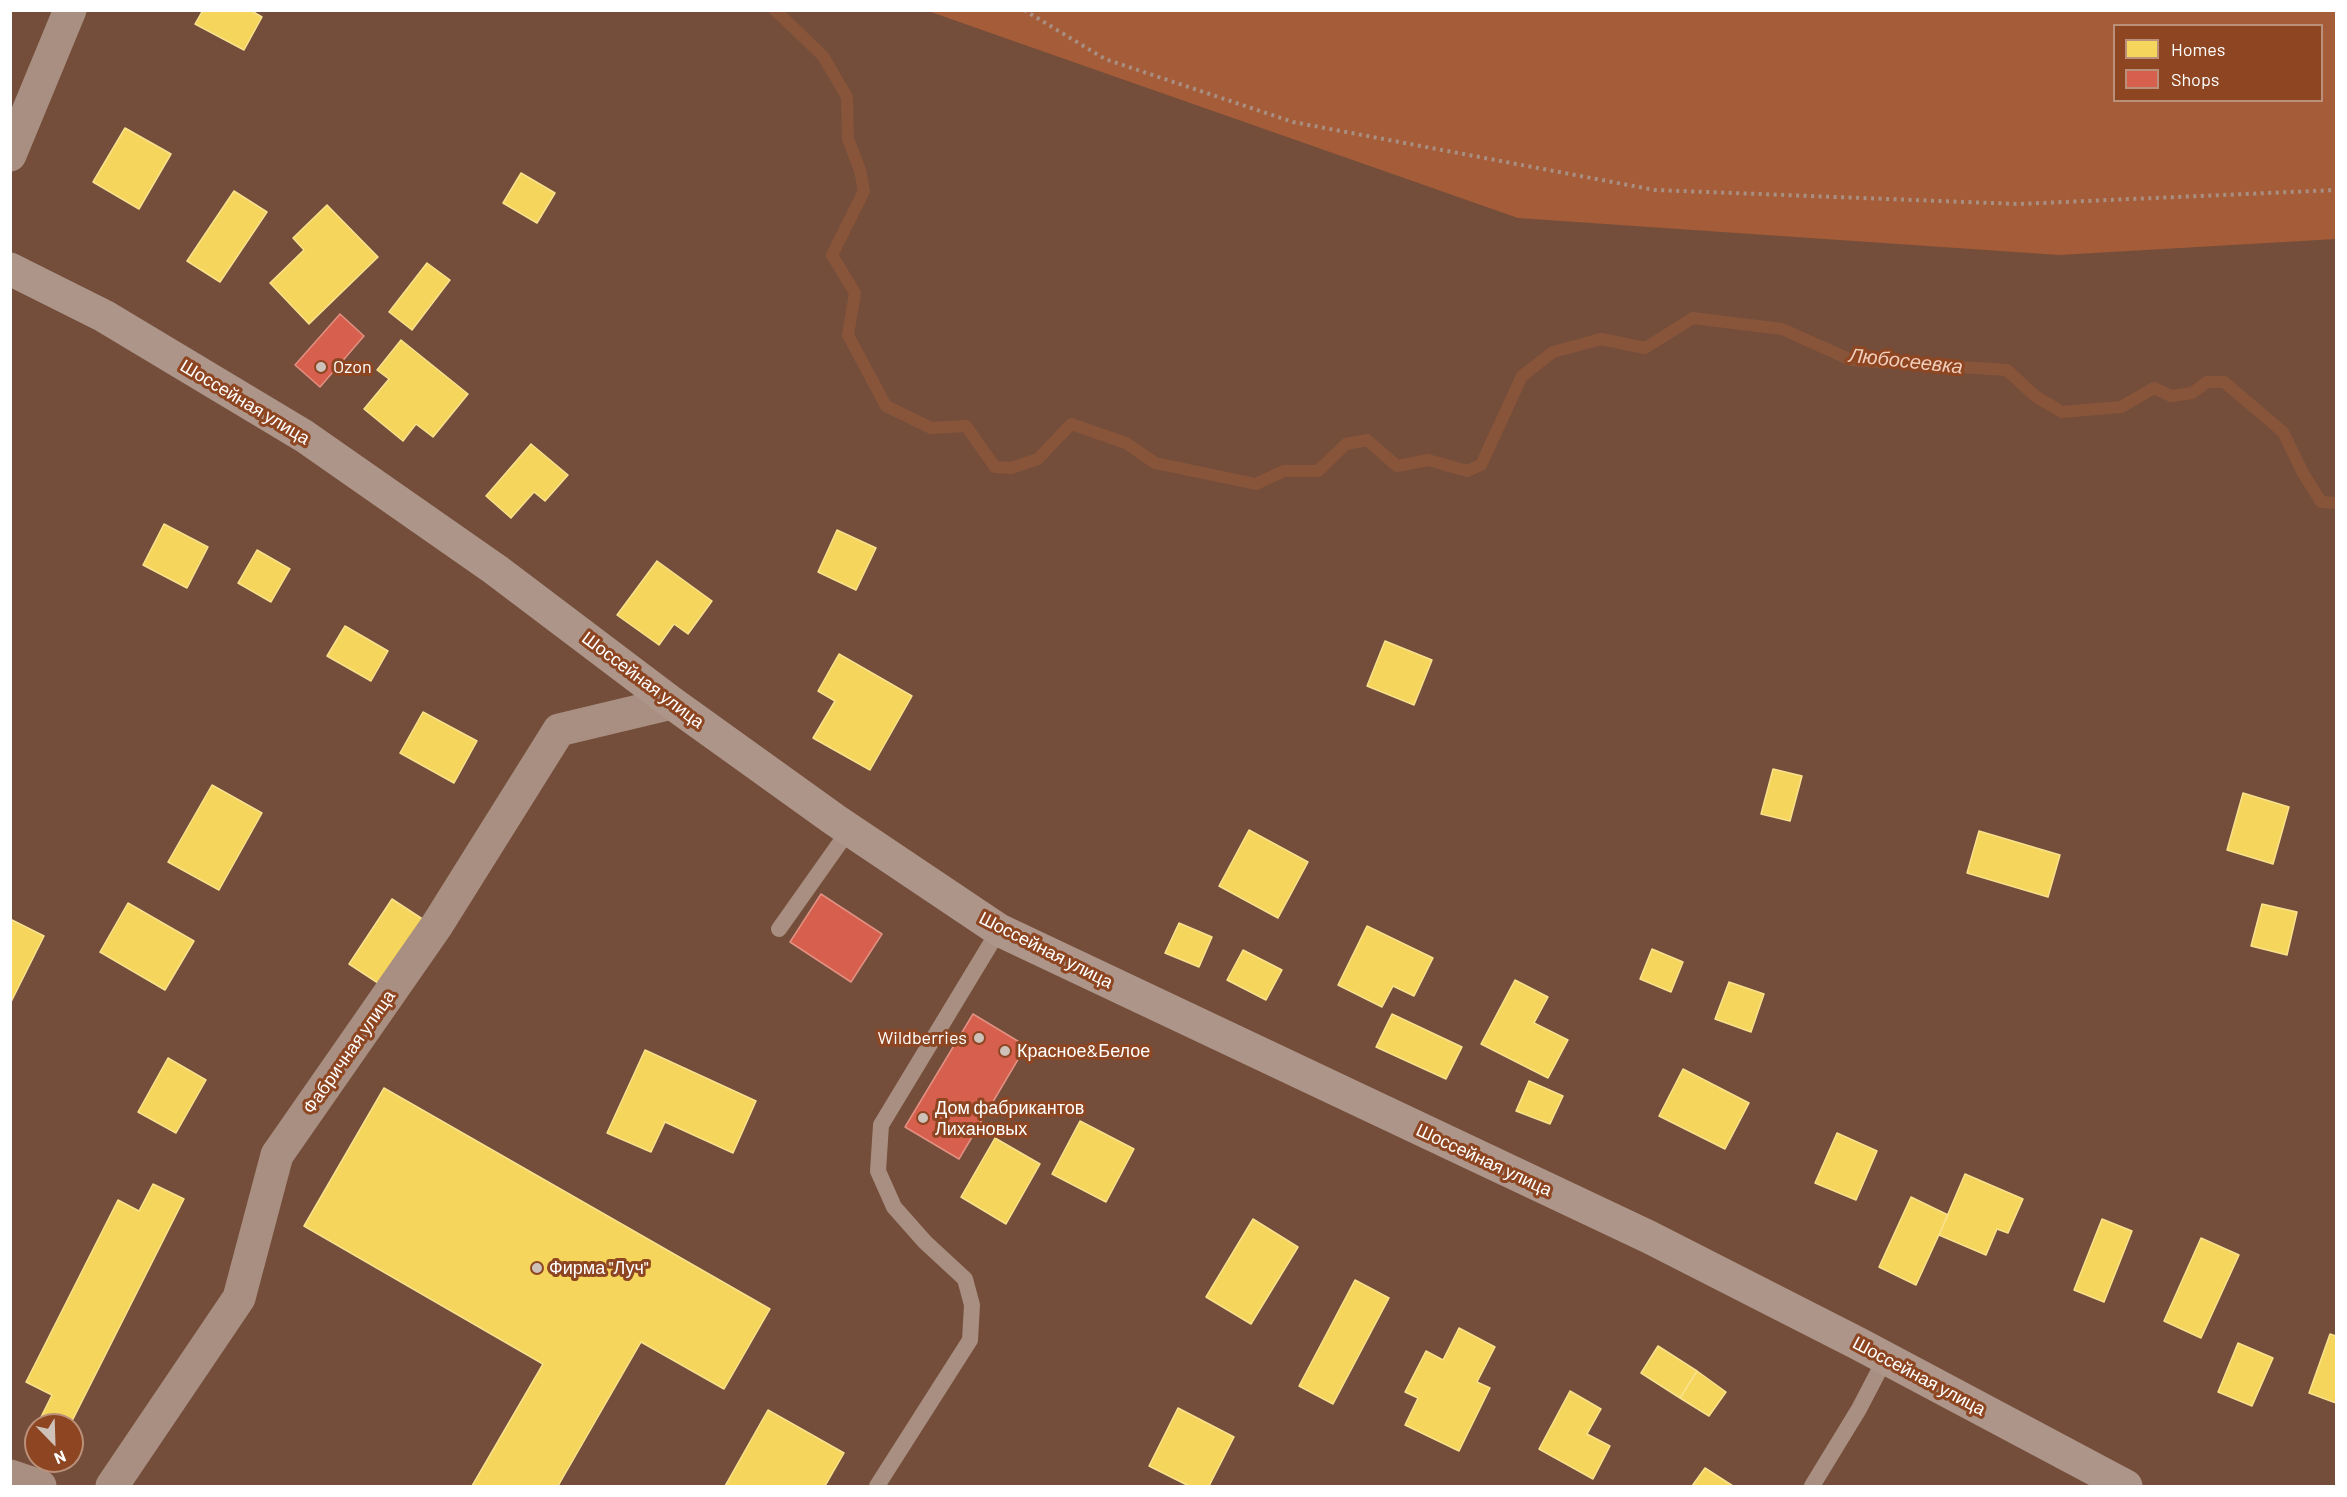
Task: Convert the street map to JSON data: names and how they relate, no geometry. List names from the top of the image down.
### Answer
{
  "streets": {
    "street": ["Шоссейная улица", "Фабричная улица"]
  },
  "crossings": [
    ["Шоссейная улица", "Фабричная улица"]
  ],
  "water": ["Любосеевка"],
  "places": [
    "Ozon",
    "Wildberries",
    "Красное&Белое",
    "Дом фабрикантов Лихановых",
    "Фирма \"Луч\""
  ],
  "legend": ["Homes", "Shops"],
  "north": "bottom right"
}
